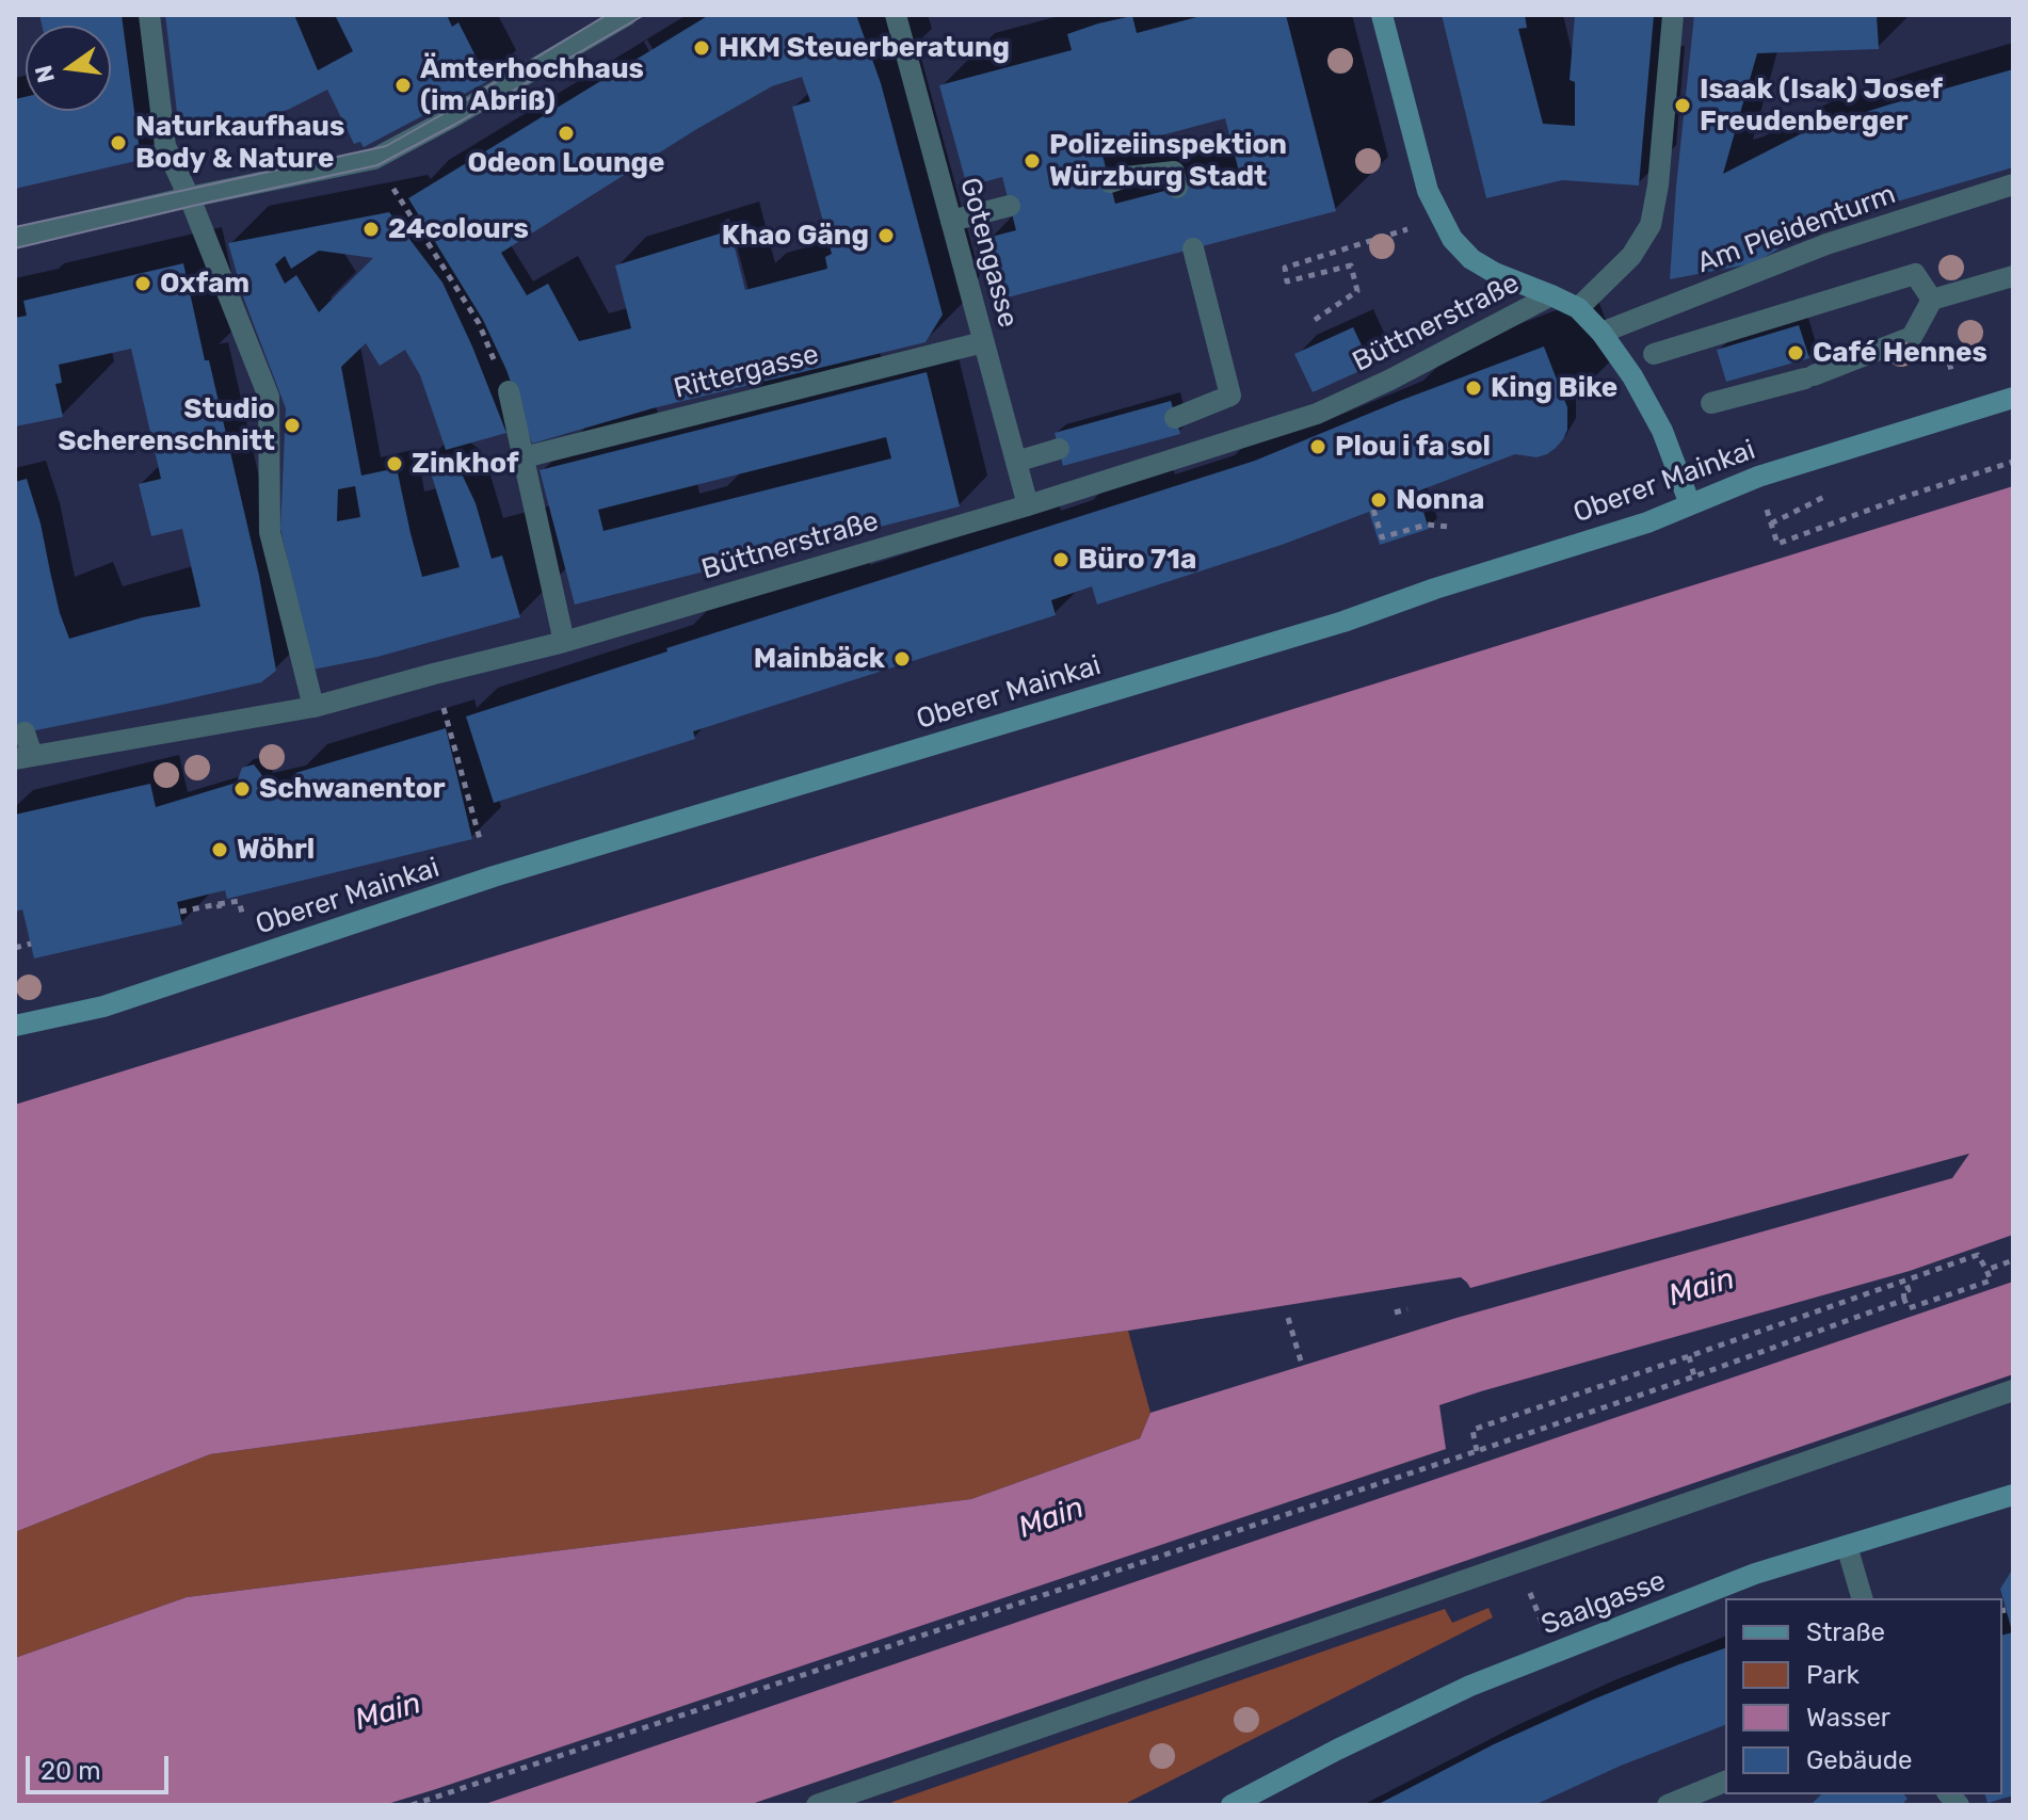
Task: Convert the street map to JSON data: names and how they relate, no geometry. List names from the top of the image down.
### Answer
{
  "streets": {
    "street": [
      "Am Pleidenturm",
      "Gotengasse",
      "Büttnerstraße",
      "Rittergasse",
      "Oberer Mainkai",
      "Saalgasse"
    ]
  },
  "crossings": [
    ["Gotengasse", "Büttnerstraße"],
    ["Gotengasse", "Rittergasse"]
  ],
  "water": ["Main"],
  "places": [
    "HKM Steuerberatung",
    "Ämterhochhaus (im Abriß)",
    "Isaak (Isak) Josef Freudenberger",
    "Odeon Lounge",
    "Naturkaufhaus Body & Nature",
    "Polizeiinspektion Würzburg Stadt",
    "24colours",
    "Khao Gäng",
    "Oxfam",
    "Café Hennes",
    "King Bike",
    "Studio Scherenschnitt",
    "Plou i fa sol",
    "Zinkhof",
    "Nonna",
    "Büro 71a",
    "Mainbäck",
    "Schwanentor",
    "Wöhrl"
  ],
  "legend": [
    "Straße",
    "Park",
    "Wasser",
    "Gebäude"
  ],
  "scale_bar": "20 m",
  "north": "left"
}
